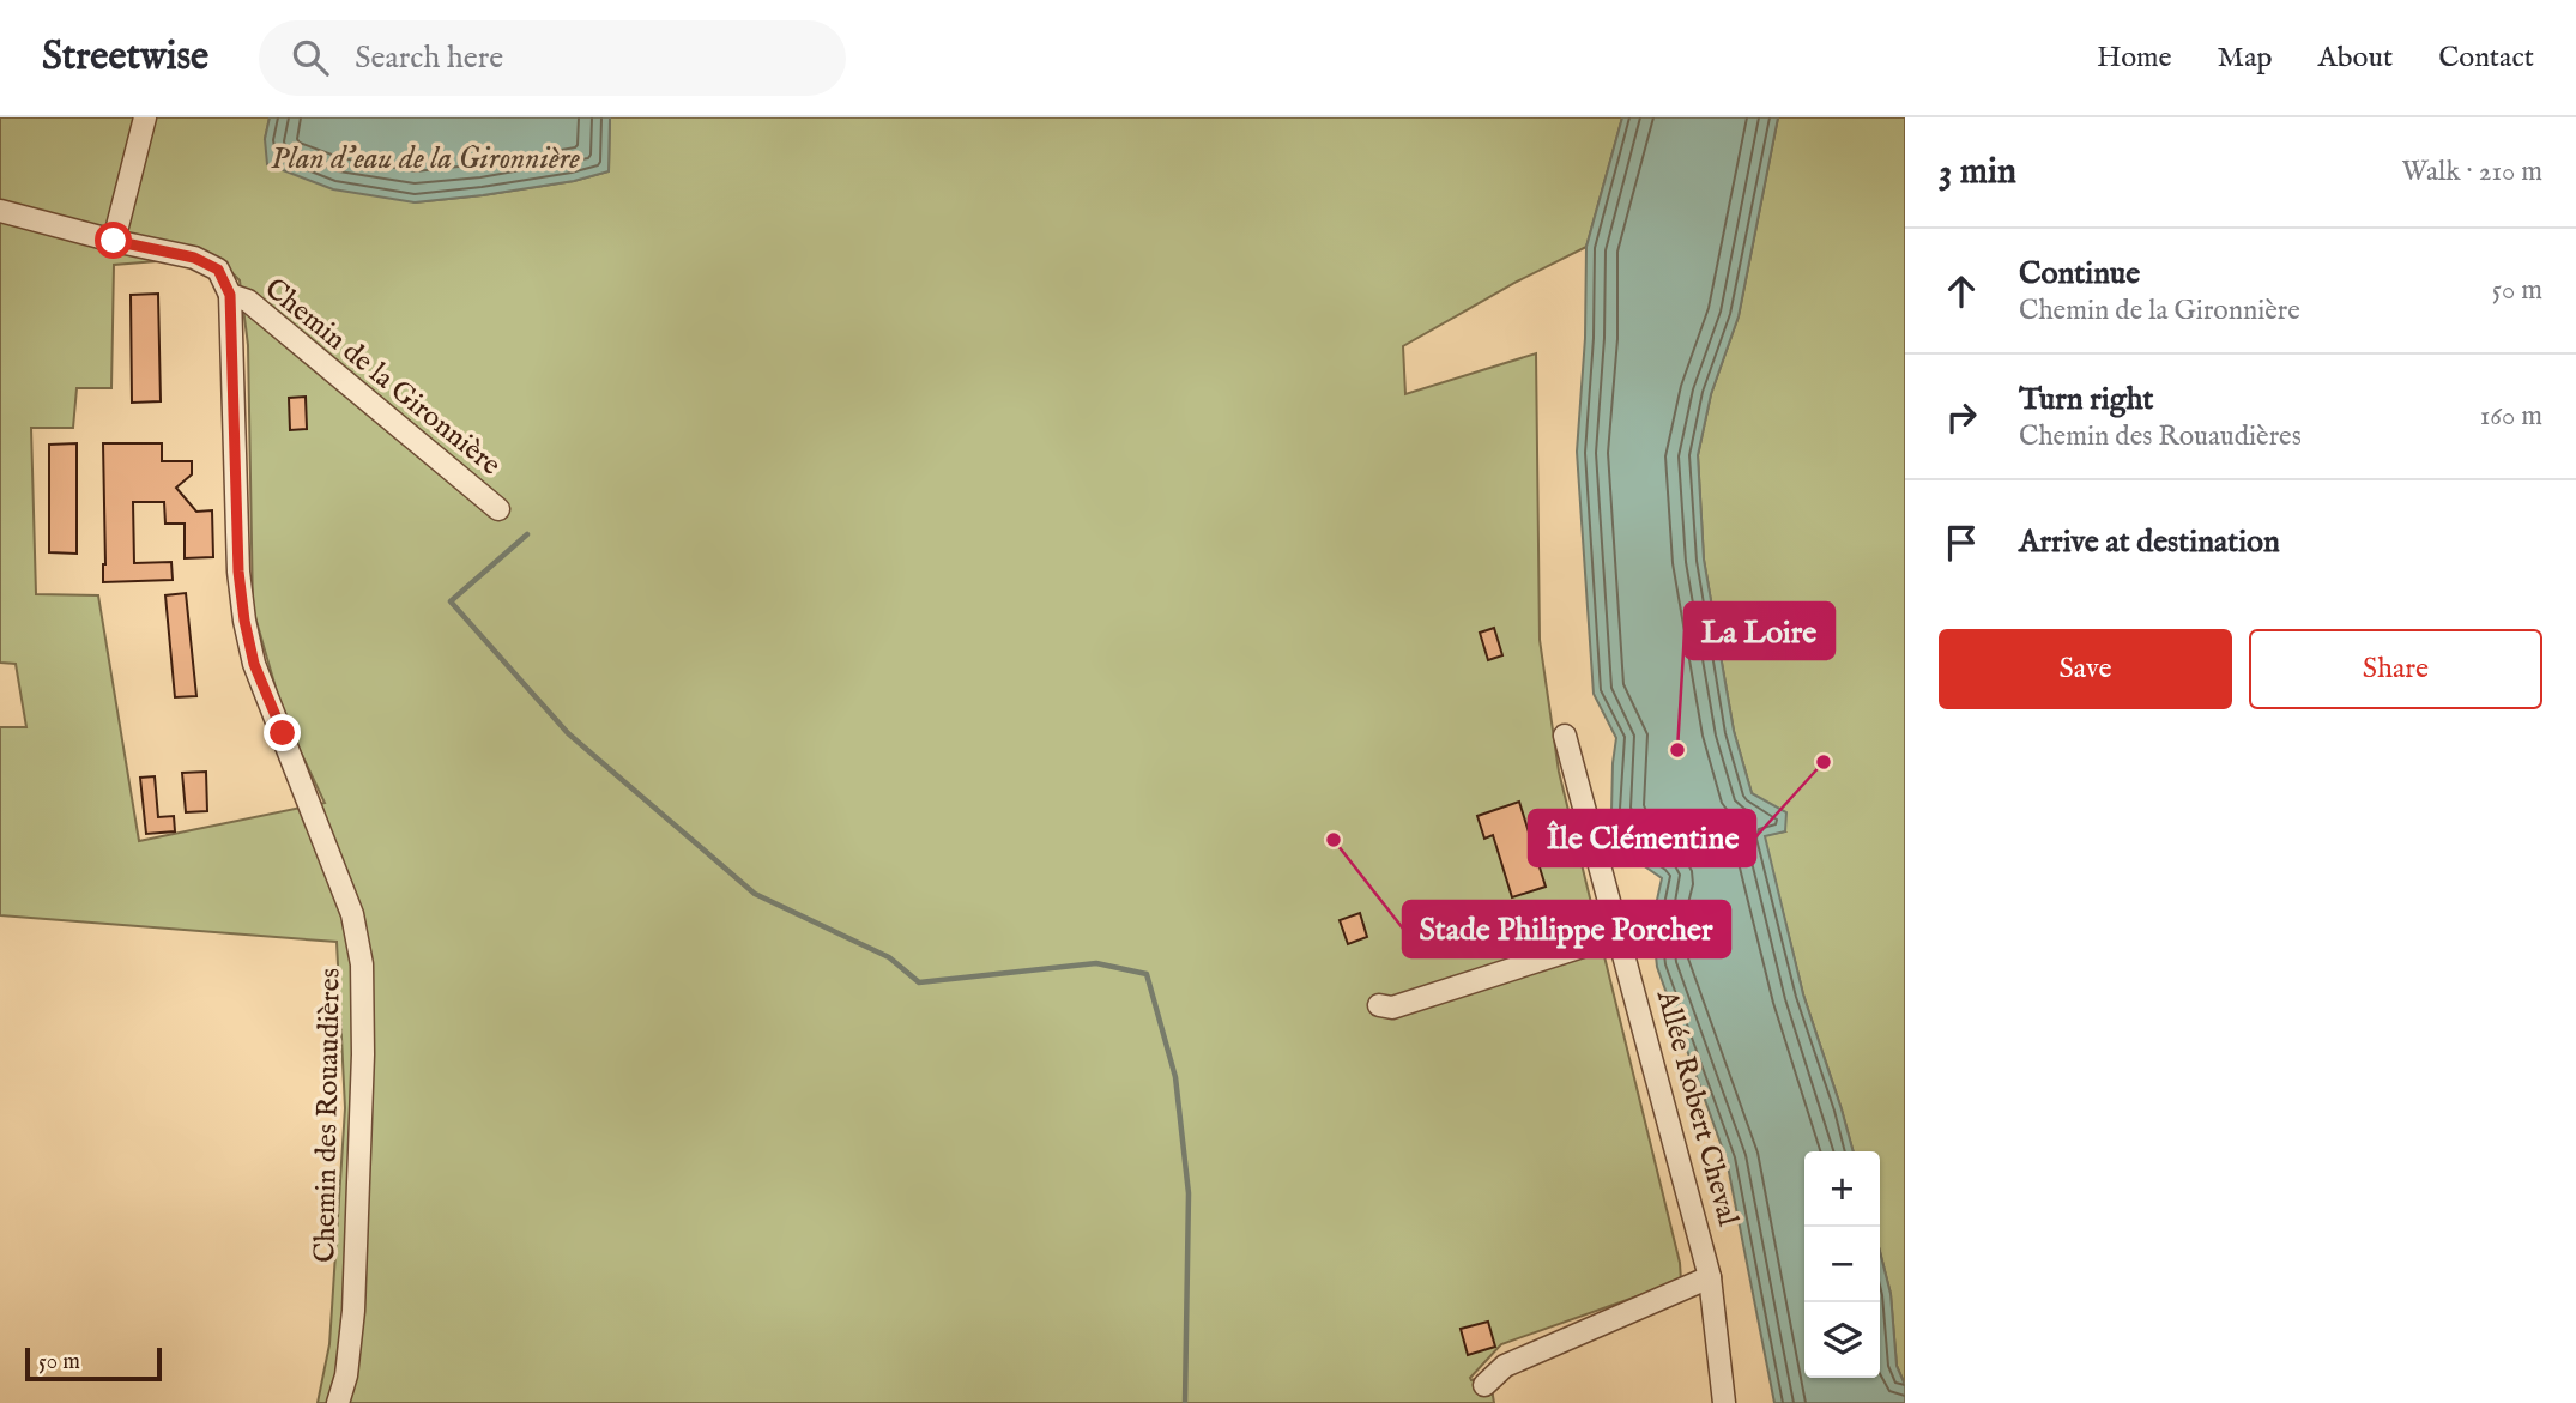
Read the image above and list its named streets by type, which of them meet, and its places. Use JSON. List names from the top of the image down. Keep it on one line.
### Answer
{"streets":{"street":["Chemin de la Gironnière","Allée Robert Cheval","Chemin des Rouaudières"]},"crossings":[["Chemin de la Gironnière","Chemin des Rouaudières"]],"water":["Plan d'eau de la Gironnière"],"places":["La Loire","Île Clémentine","Stade Philippe Porcher"],"scale_bar":"50 m","page":{"header":"Streetwise","search":"Search here","nav":["Home","Map","About","Contact"],"heading":["3 min","Walk · 210 m"],"list":[["Continue","Chemin de la Gironnière","50 m"],["Turn right","Chemin des Rouaudières","160 m"],"Arrive at destination"],"buttons":["Save","Share"],"map_buttons":["+","−"],"scale":"50 m"}}
